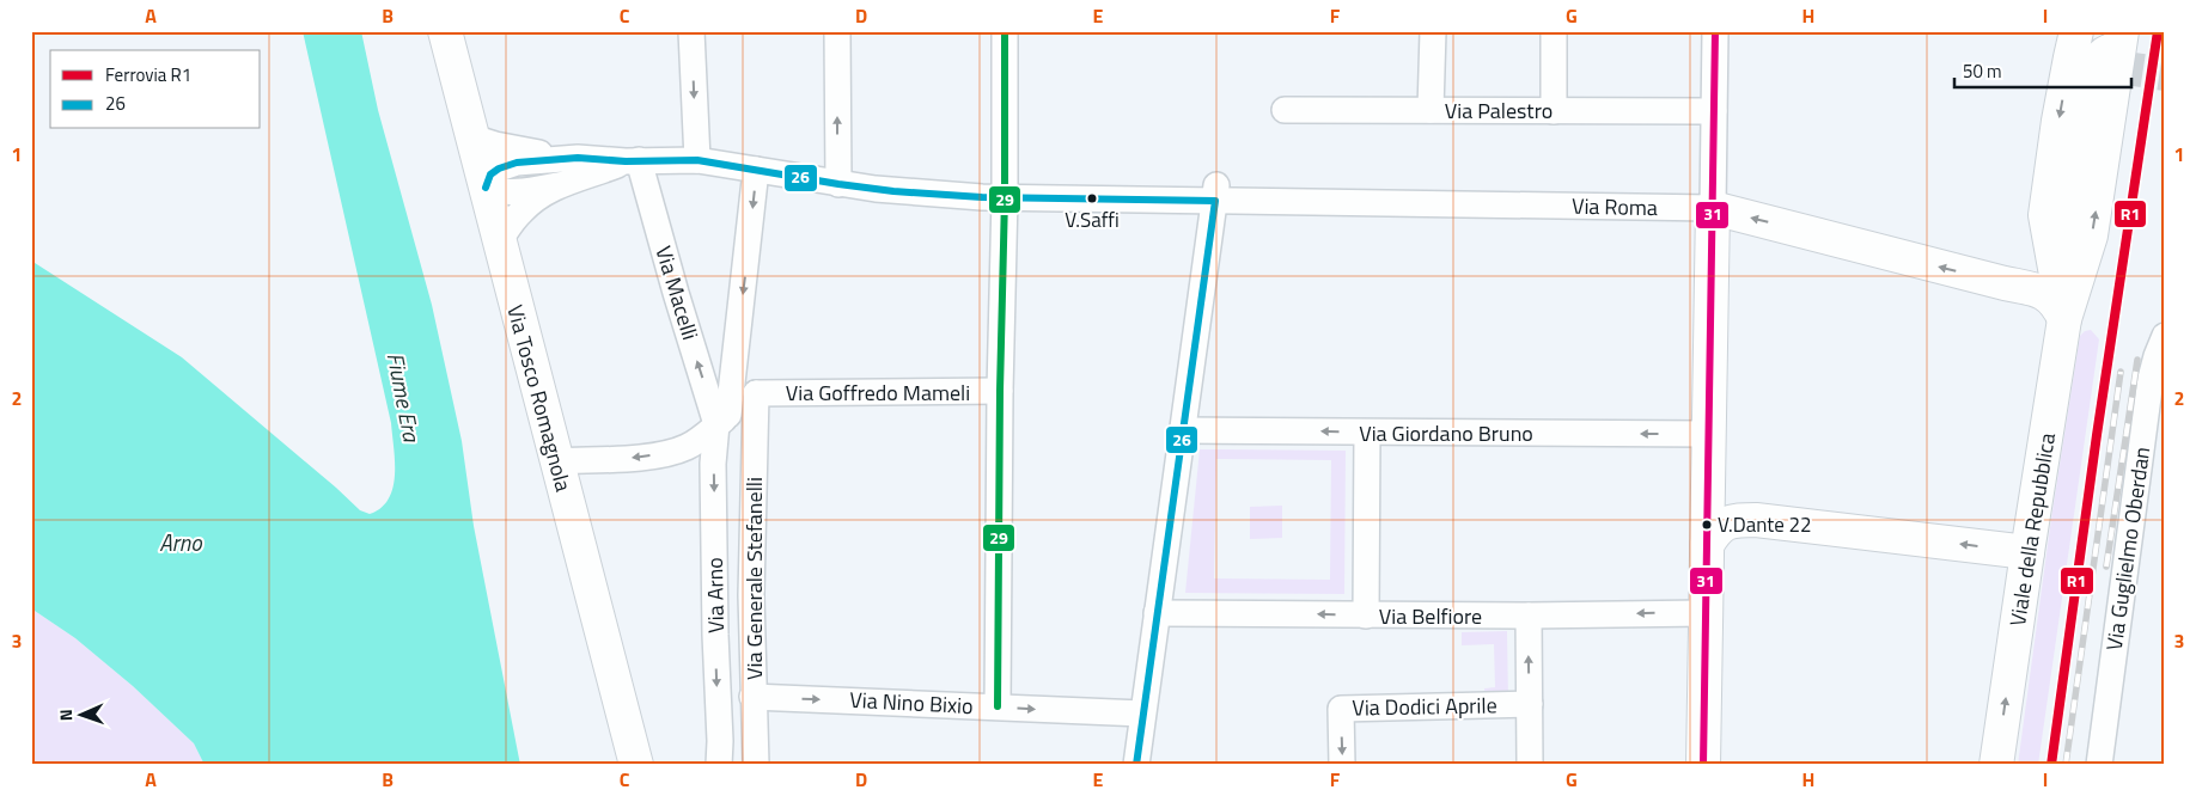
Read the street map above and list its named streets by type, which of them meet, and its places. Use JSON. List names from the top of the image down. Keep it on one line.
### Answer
{"streets":{"street":["Via Palestro","Via Roma","Via Macelli","Via Goffredo Mameli","Via Tosco Romagnola","Via Giordano Bruno","Viale della Repubblica","Via Guglielmo Oberdan","Via Generale Stefanelli","Via Arno","Via Belfiore","Via Nino Bixio","Via Dodici Aprile"]},"crossings":[["Via Roma","Via Macelli"],["Via Roma","Viale della Repubblica"],["Via Roma","Via Arno"],["Via Macelli","Via Arno"],["Via Goffredo Mameli","Via Generale Stefanelli"],["Via Generale Stefanelli","Via Nino Bixio"]],"one_way":["Via Giordano Bruno","Viale della Repubblica","Via Arno","Via Belfiore","Via Nino Bixio","Via Dodici Aprile"],"water":["Fiume Era","Arno"],"places":["V.Saffi","V.Dante 22"],"lines":["rail line R1","transit line 29","transit line 31","transit line 26"],"legend":["Ferrovia R1","26"],"scale_bar":"50 m","north":"left","grid":{"columns":["A","B","C","D","E","F","G","H","I"],"rows":["1","2","3"]}}
